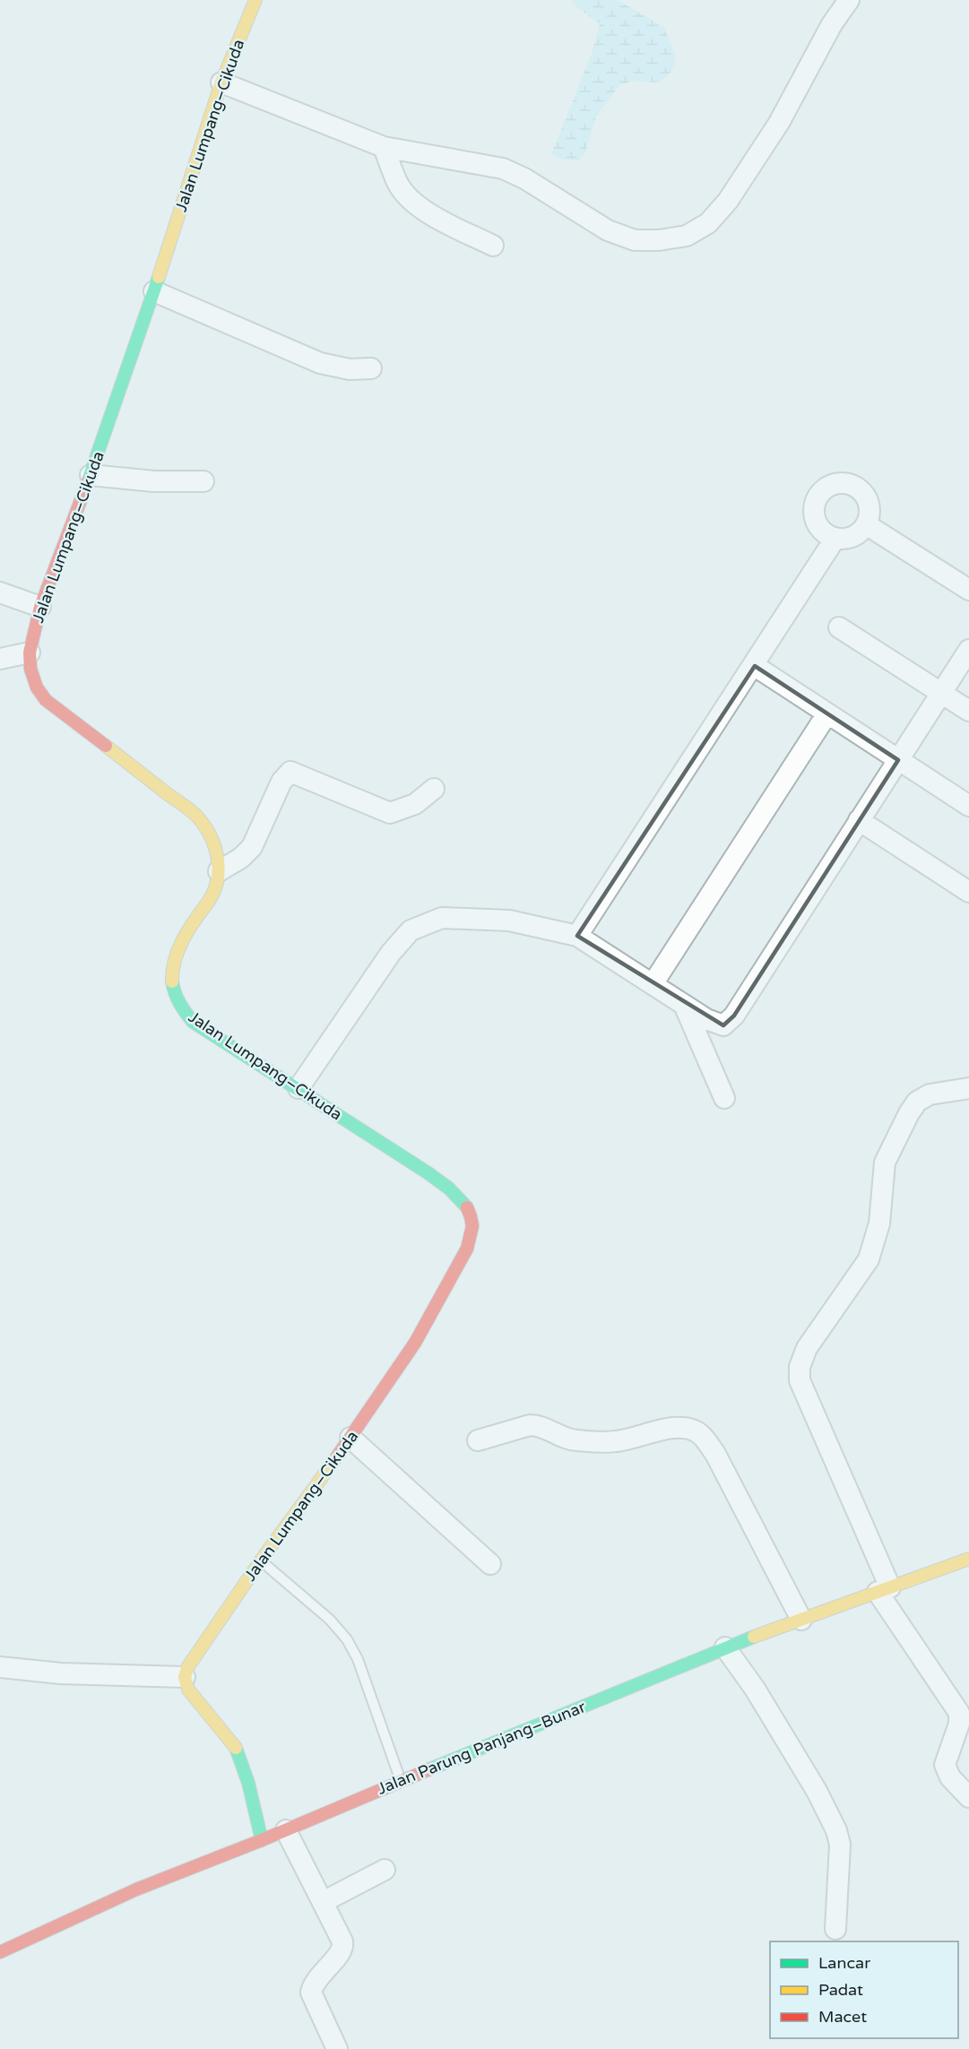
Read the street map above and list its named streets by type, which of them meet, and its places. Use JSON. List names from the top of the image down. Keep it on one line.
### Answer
{"streets":{"street":["Jalan Lumpang–Cikuda","Jalan Parung Panjang–Bunar"]},"legend":["Lancar","Padat","Macet"]}
